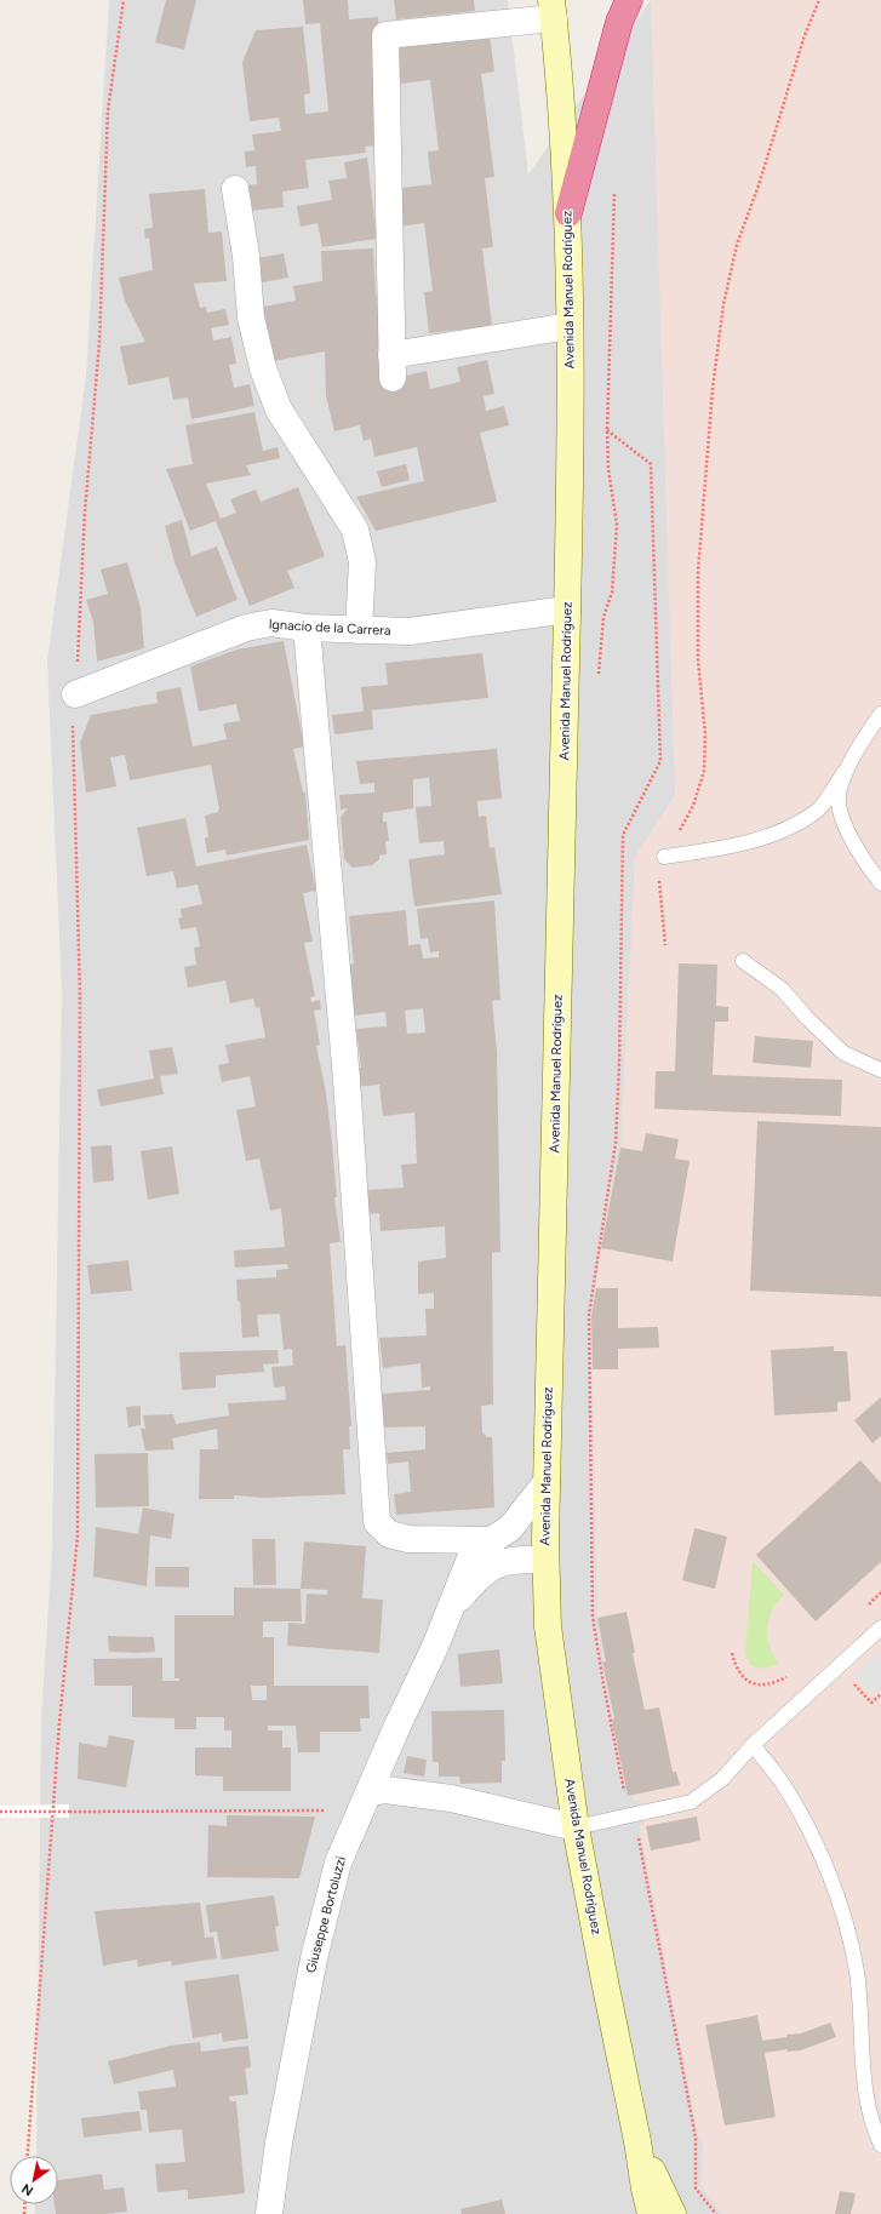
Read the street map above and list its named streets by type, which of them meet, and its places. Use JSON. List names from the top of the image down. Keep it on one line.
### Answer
{"streets":{"main road":["Avenida Manuel Rodríguez"],"street":["Ignacio de la Carrera","Giuseppe Bortoluzzi"]},"crossings":[["Avenida Manuel Rodríguez","Ignacio de la Carrera"]],"north":"bottom left"}
